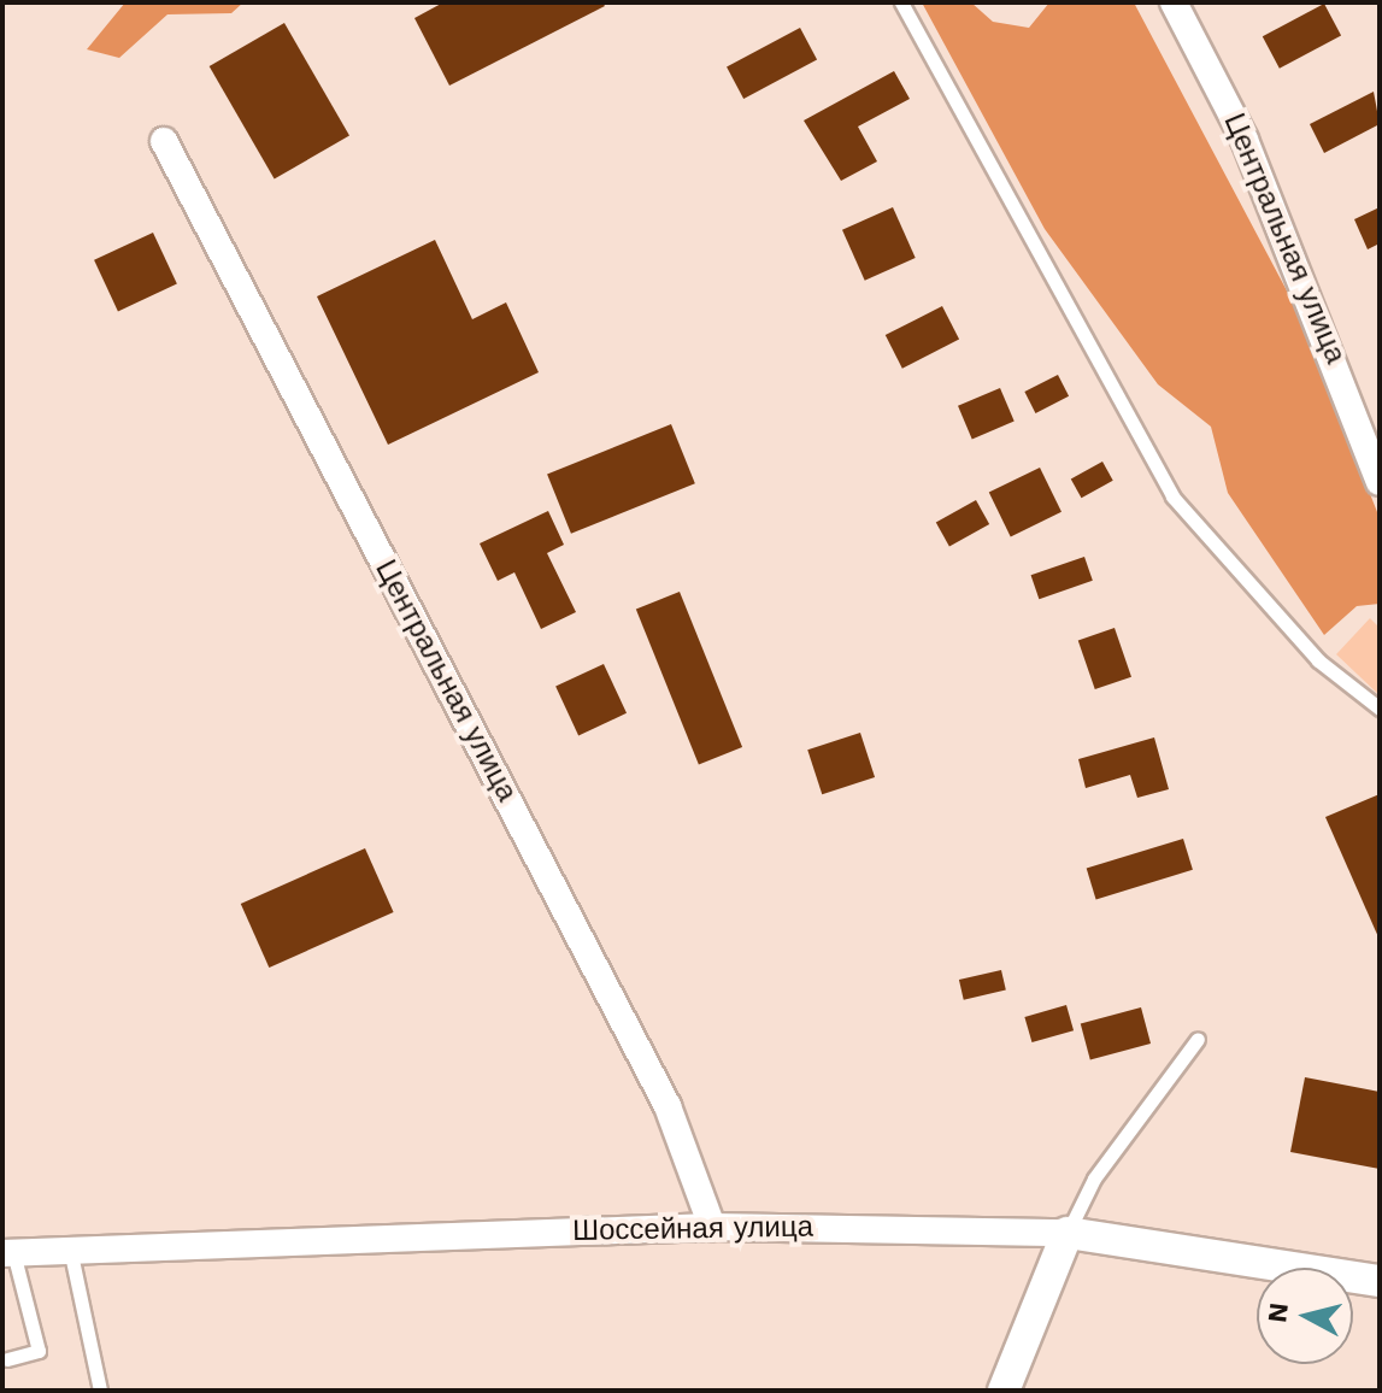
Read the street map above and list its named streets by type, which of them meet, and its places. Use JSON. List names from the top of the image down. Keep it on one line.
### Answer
{"streets":{"street":["Центральная улица","Шоссейная улица"]},"crossings":[["Центральная улица","Шоссейная улица"]],"north":"left"}
